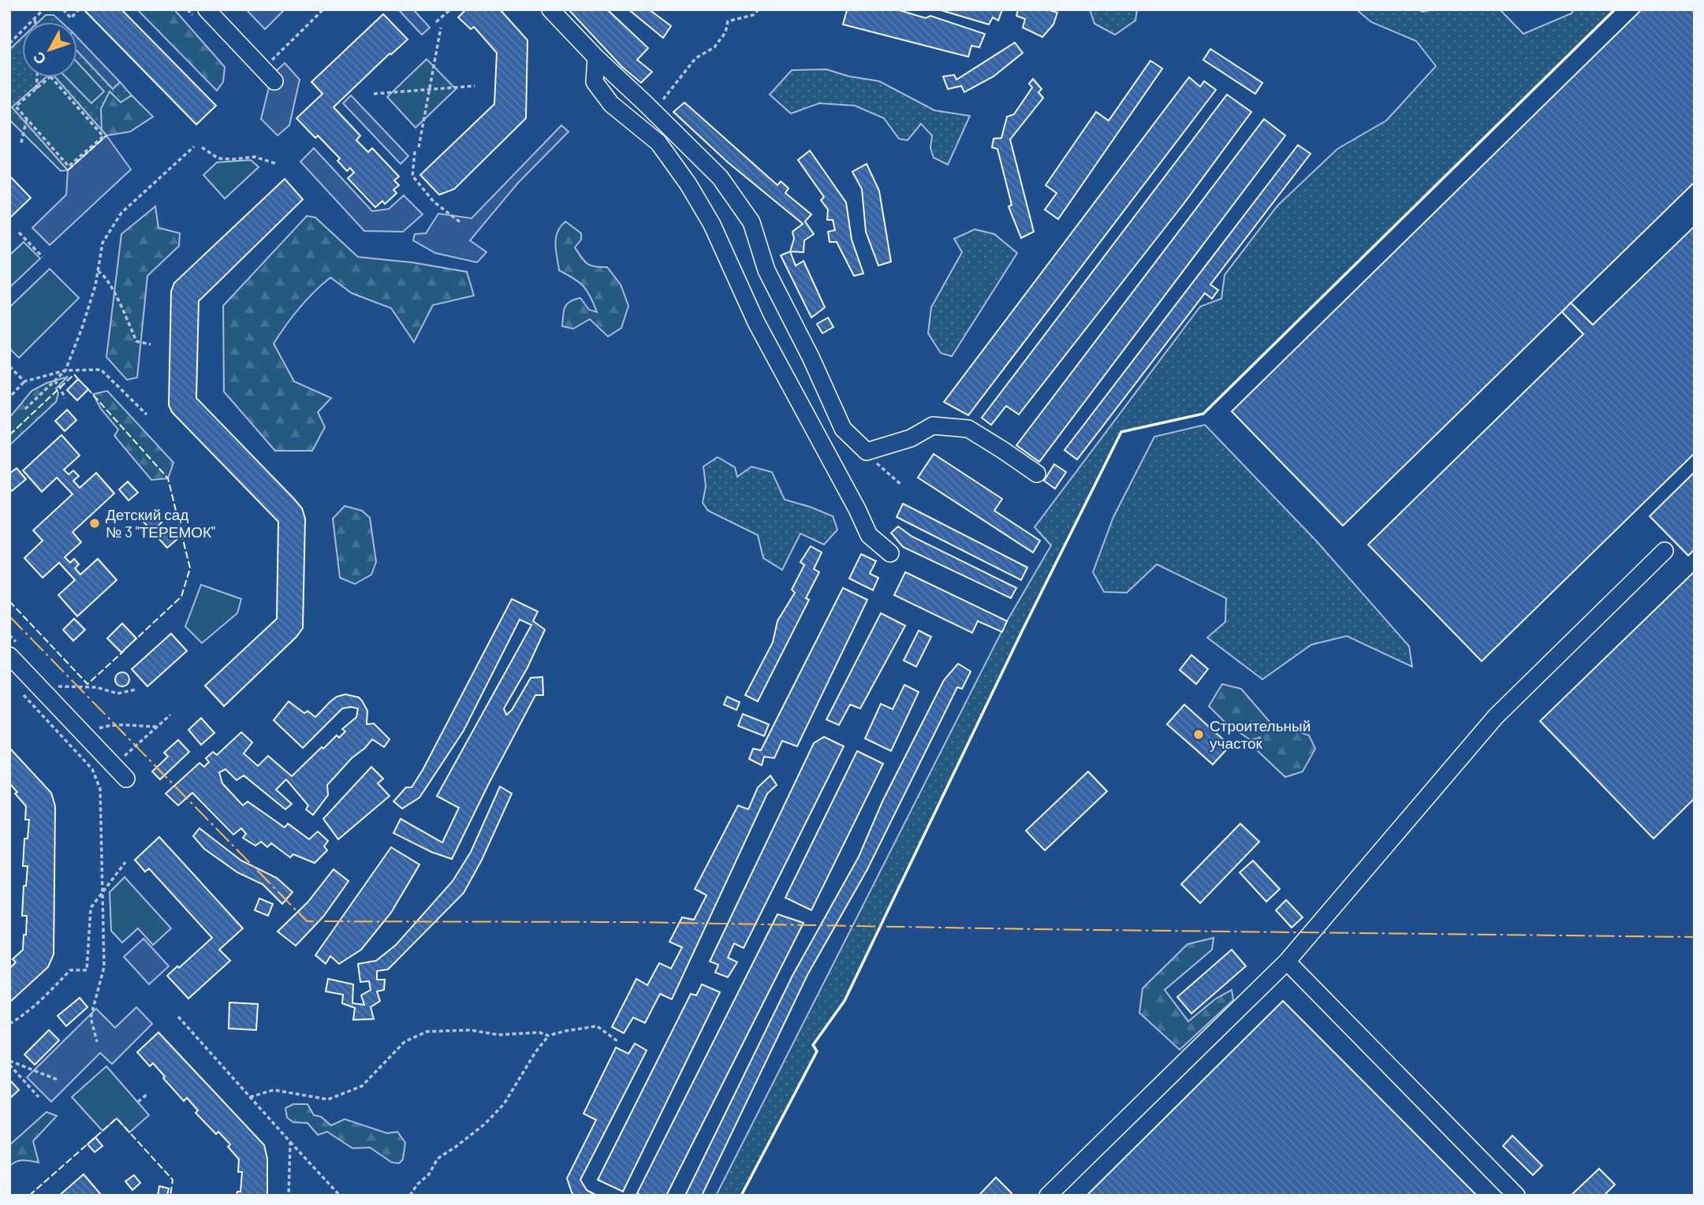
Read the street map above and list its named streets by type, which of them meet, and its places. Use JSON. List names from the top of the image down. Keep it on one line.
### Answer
{"places":["Детский сад № 3 \"ТЕРЕМОК\"","Строительный участок"],"north":"bottom left"}
